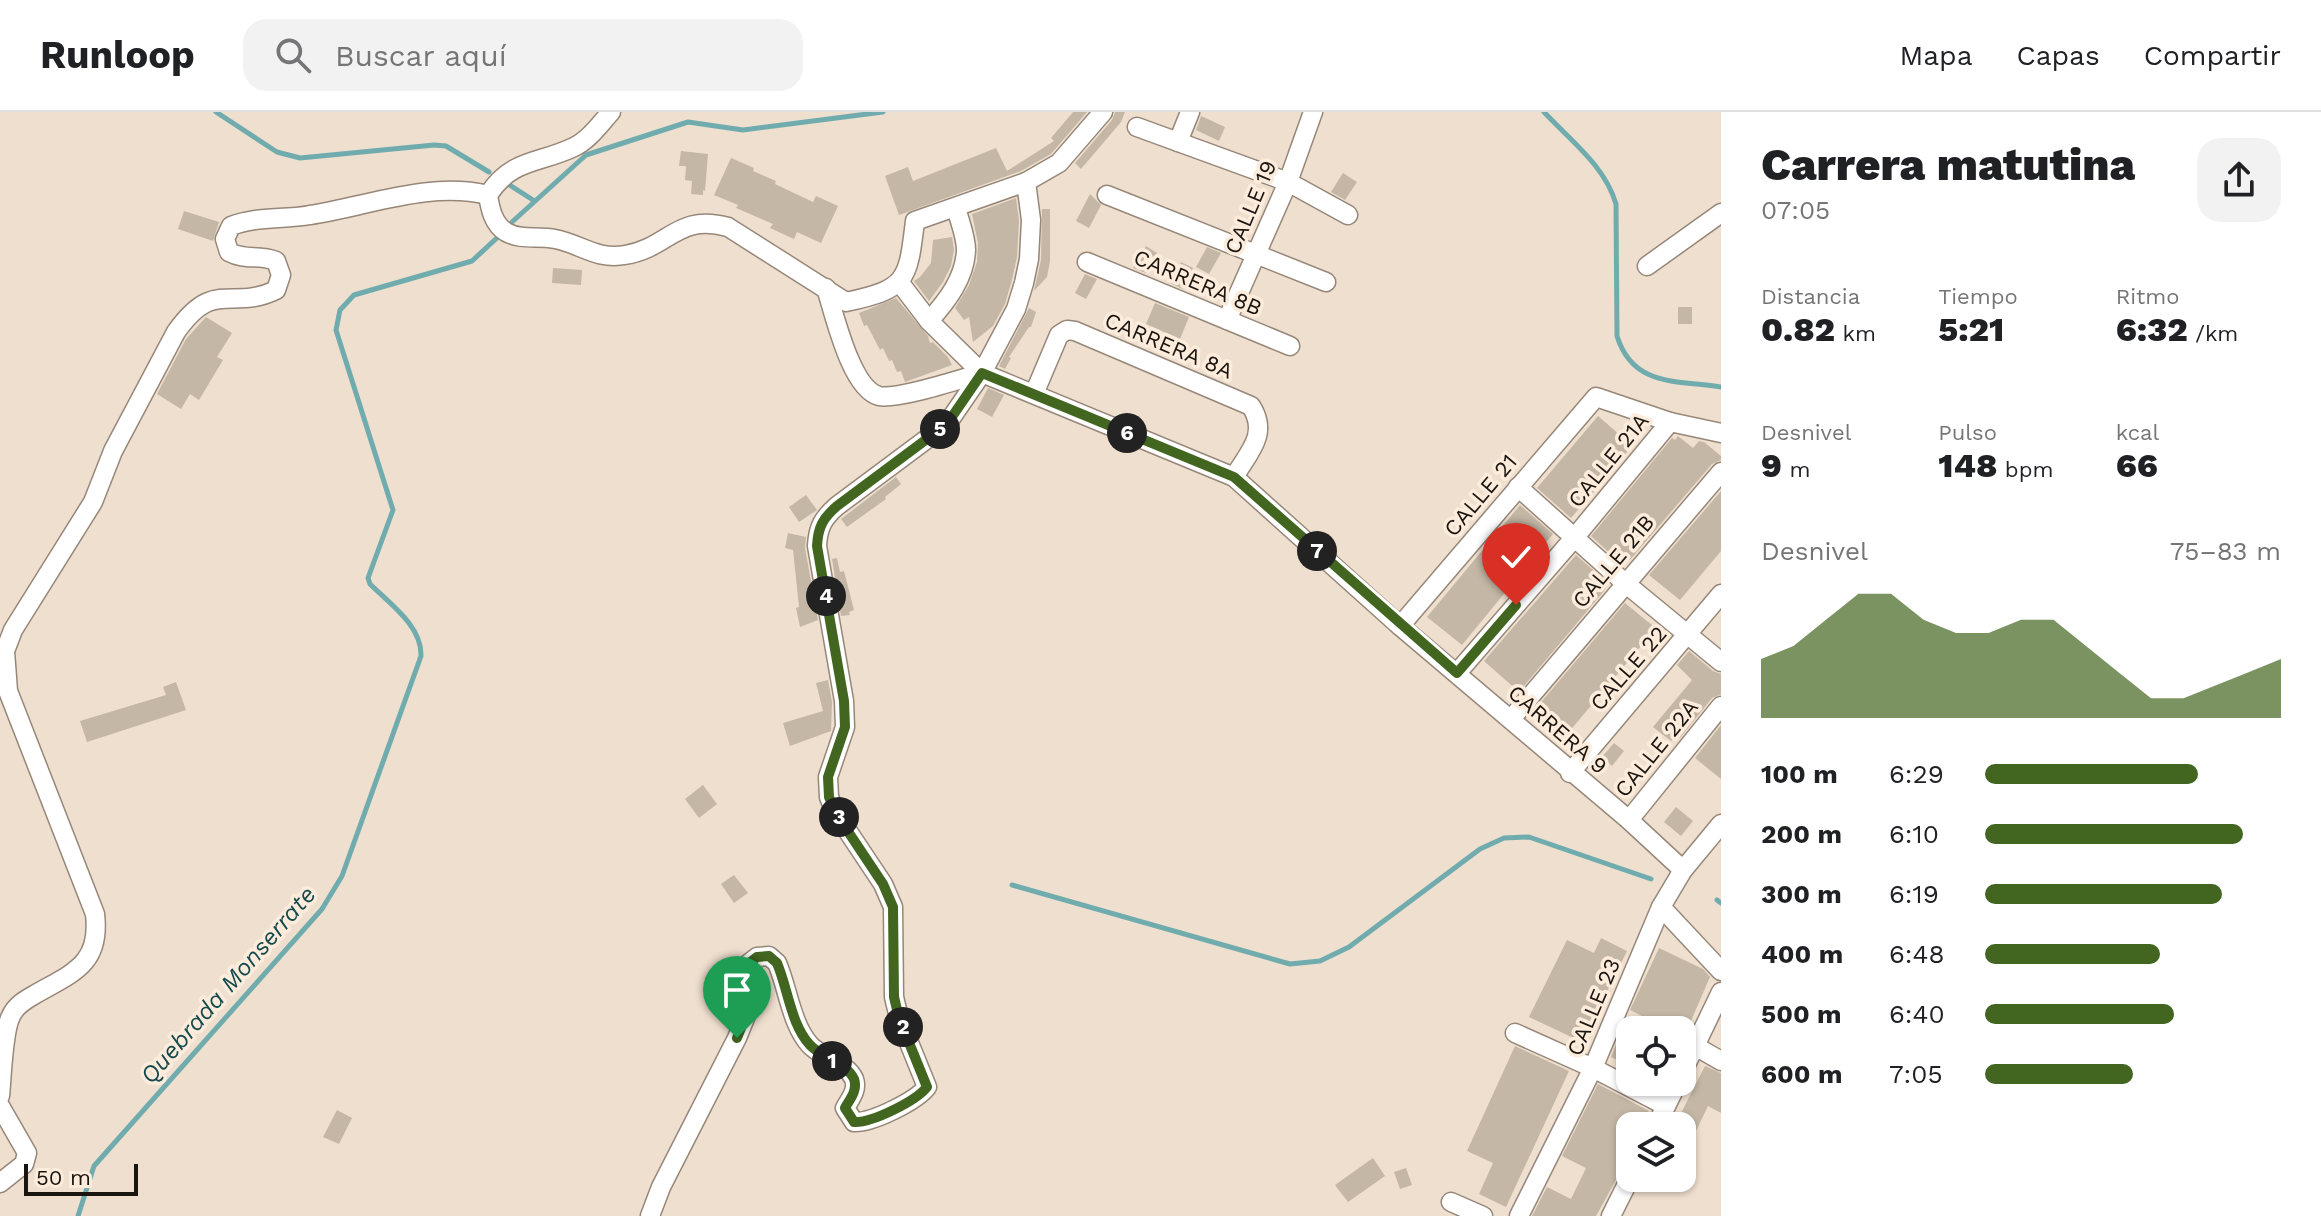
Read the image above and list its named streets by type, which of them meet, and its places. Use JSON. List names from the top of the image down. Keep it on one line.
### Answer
{"streets":{"street":["CALLE 19","CARRERA 8B","CARRERA 8A","CALLE 21A","CALLE 21","CALLE 21B","CALLE 22","CARRERA 9","CALLE 22A","CALLE 23"]},"crossings":[["CALLE 19","CARRERA 8B"],["CARRERA 8A","CARRERA 9"],["CALLE 21A","CALLE 21"],["CALLE 21A","CARRERA 9"],["CALLE 21","CARRERA 9"],["CALLE 21B","CARRERA 9"],["CALLE 22","CARRERA 9"],["CARRERA 9","CALLE 22A"],["CARRERA 9","CALLE 23"]],"water":["Quebrada Monserrate"],"scale_bar":"50 m","page":{"header":"Runloop","search":"Buscar aquí","nav":["Mapa","Capas","Compartir"],"heading":["Carrera matutina","07:05"],"stats":[["Distancia","0.82 km"],["Tiempo","5:21"],["Ritmo","6:32 /km"],["Desnivel","9 m"],["Pulso","148 bpm"],["kcal","66"]],"pins":["5","6","7","4","3","2","1"],"chart":["Desnivel","75–83 m"],"list":[{"name":"100 m","note":"6:29"},{"name":"200 m","note":"6:10"},{"name":"300 m","note":"6:19"},{"name":"400 m","note":"6:48"},{"name":"500 m","note":"6:40"},{"name":"600 m","note":"7:05"}],"scale":"50 m"}}
